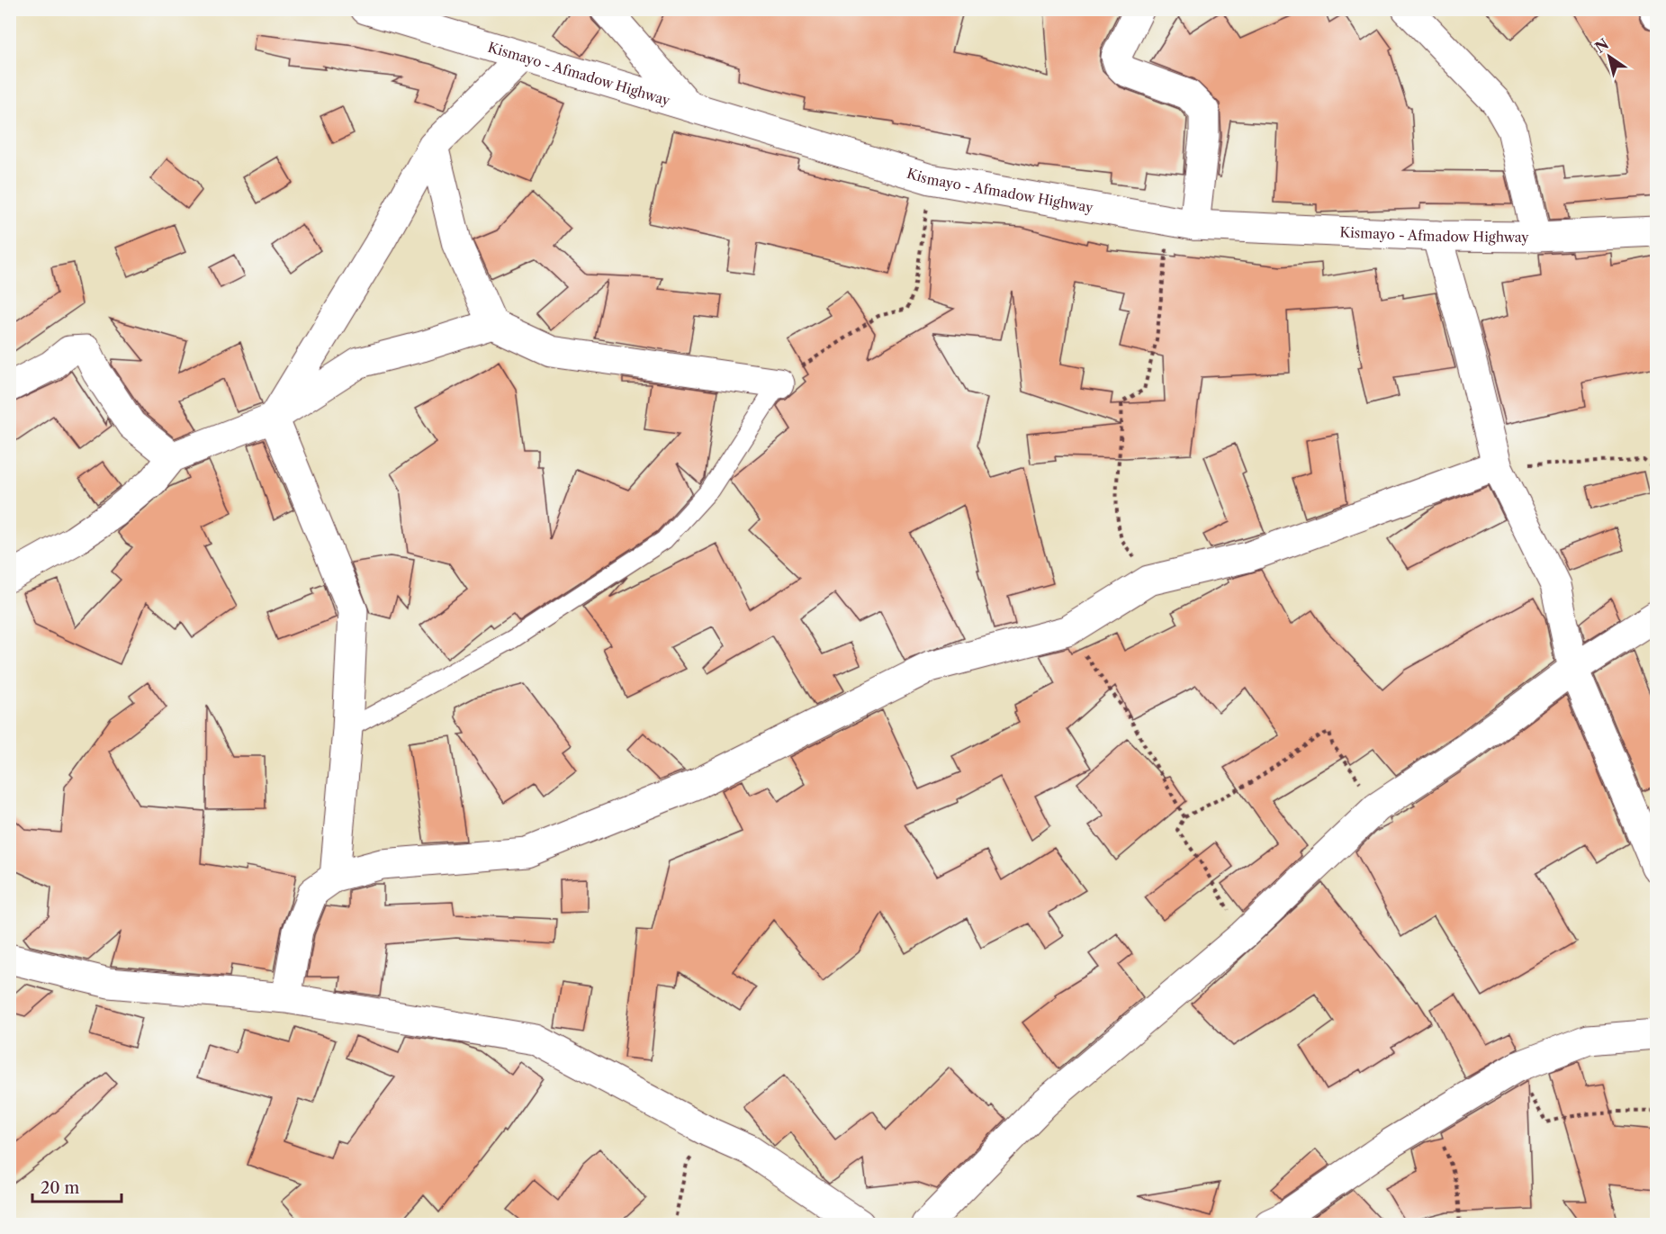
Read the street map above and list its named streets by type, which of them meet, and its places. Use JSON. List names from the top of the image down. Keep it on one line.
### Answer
{"streets":{"street":["Kismayo - Afmadow Highway"]},"scale_bar":"20 m","north":"top left"}
